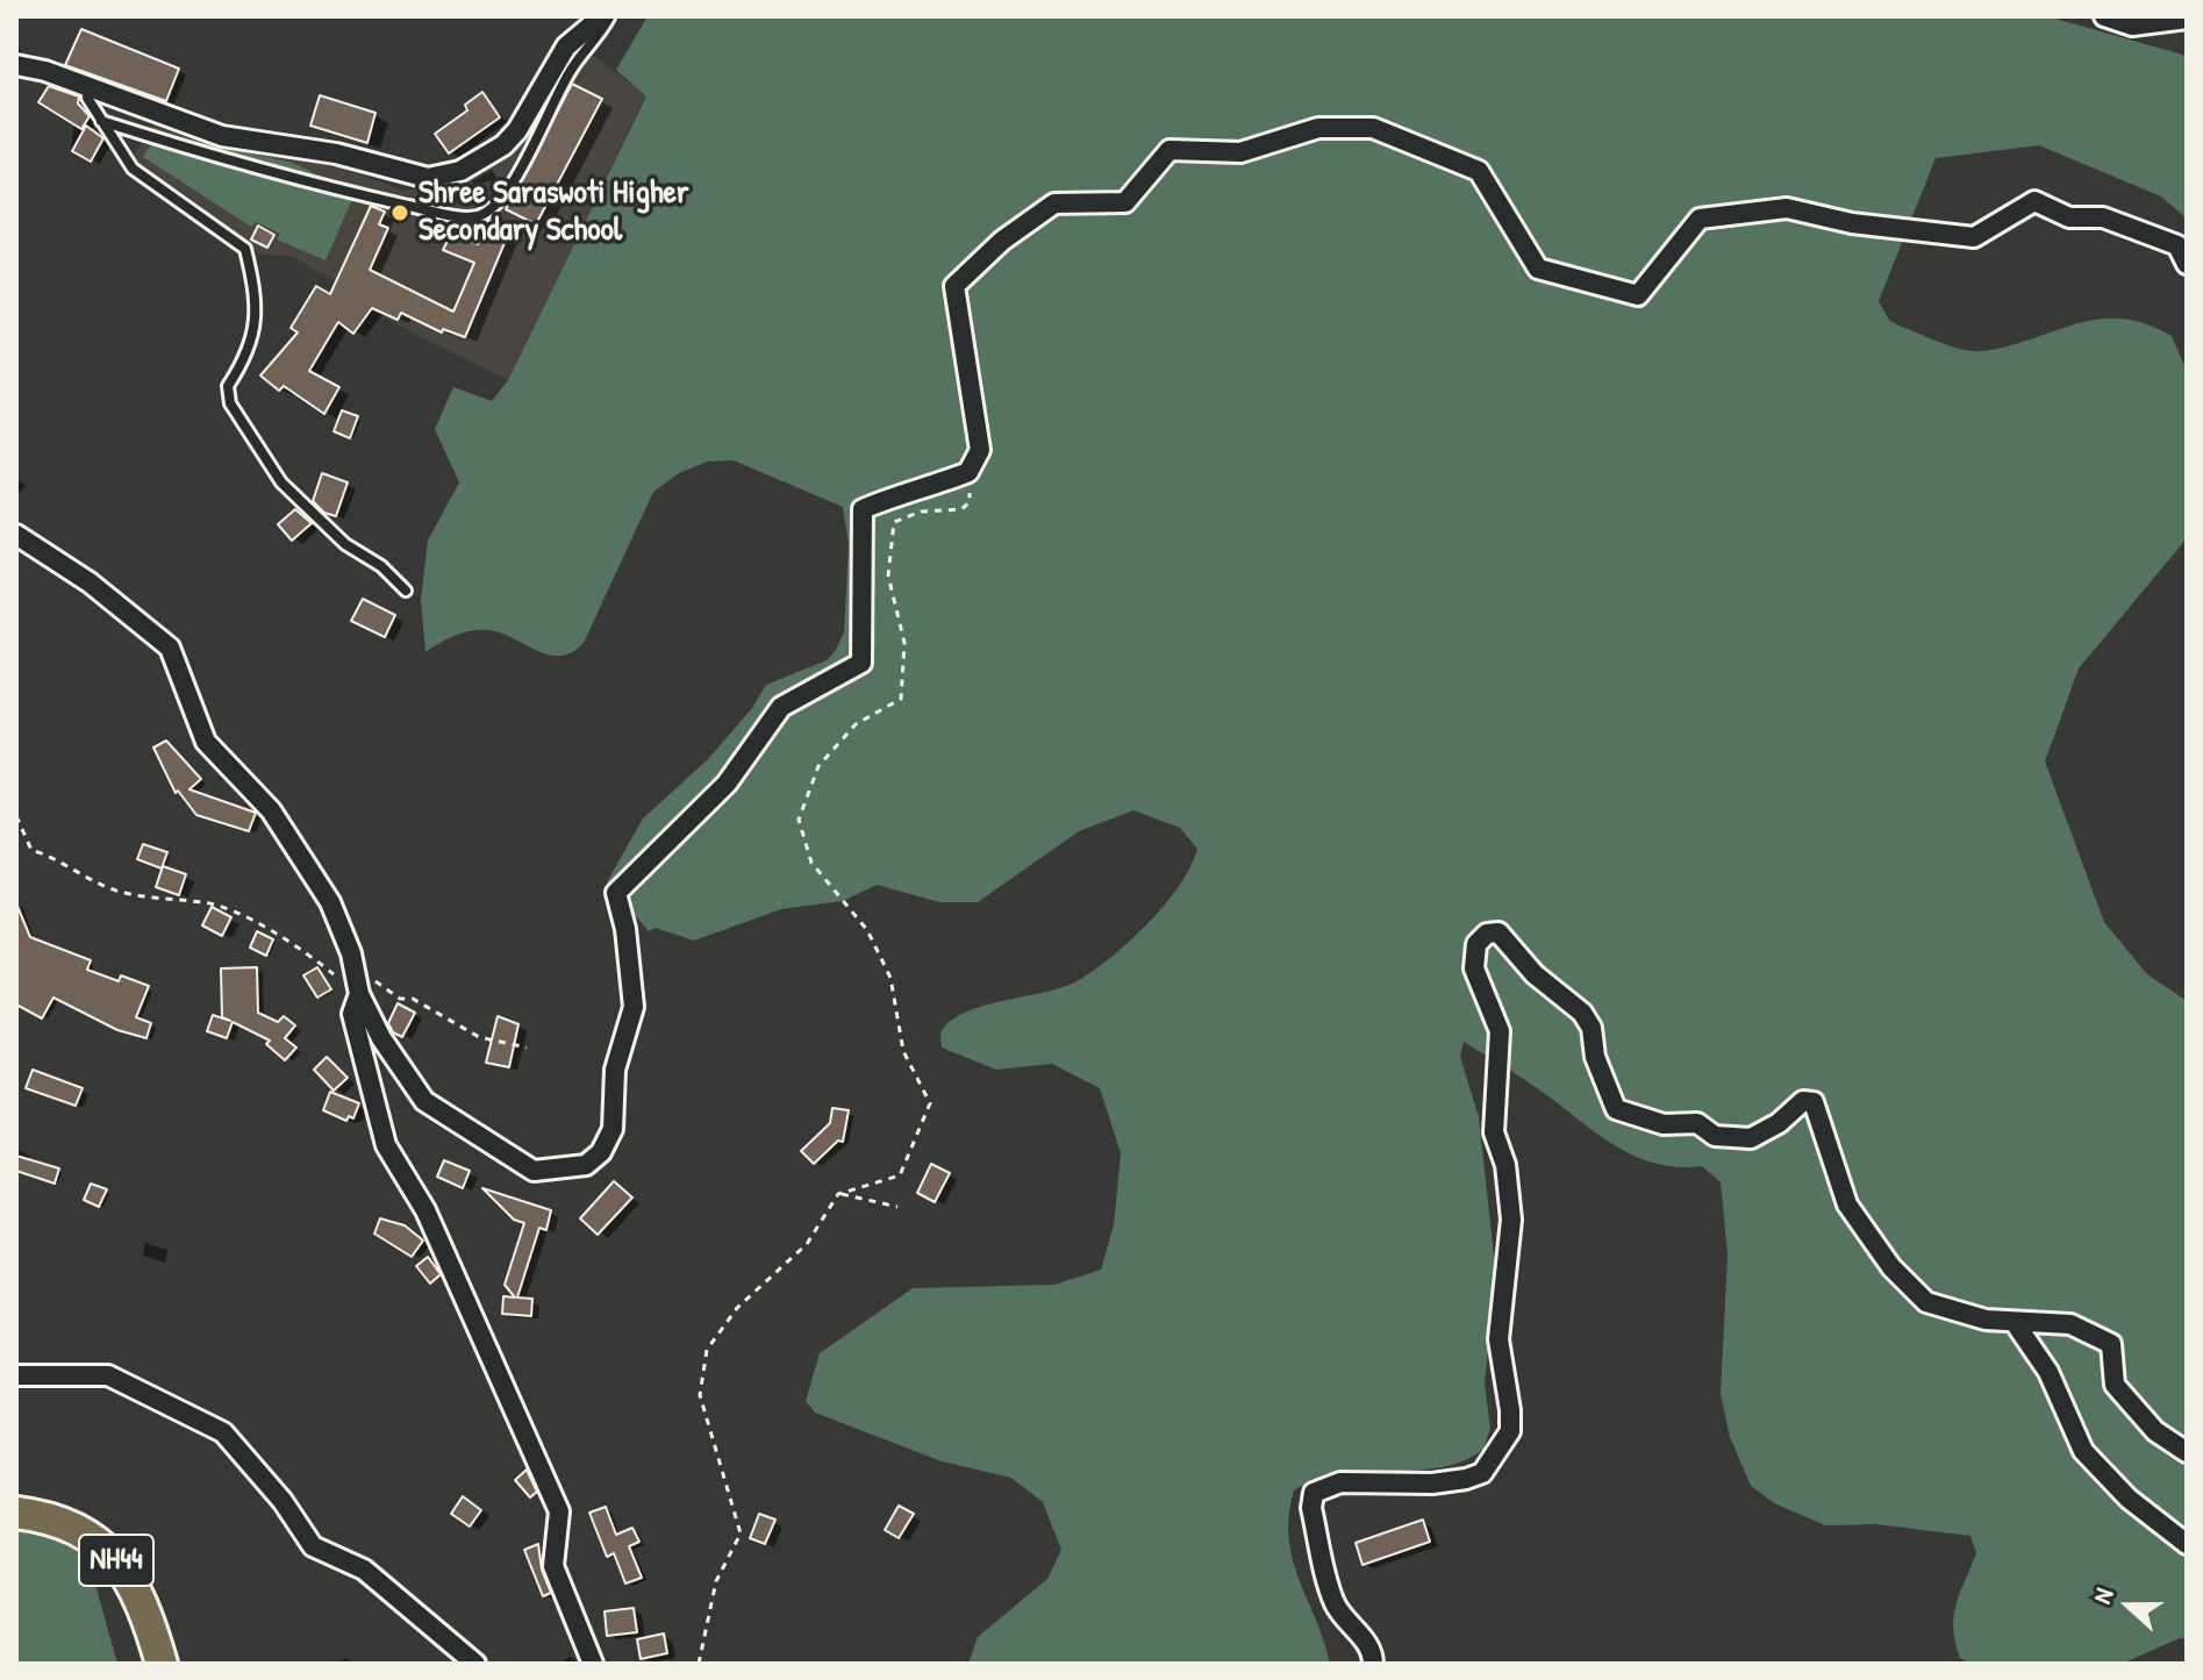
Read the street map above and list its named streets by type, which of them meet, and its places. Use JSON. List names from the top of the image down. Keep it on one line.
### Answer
{"streets":{"main road":["NH44"]},"places":["Shree Saraswoti Higher Secondary School"],"north":"left"}
